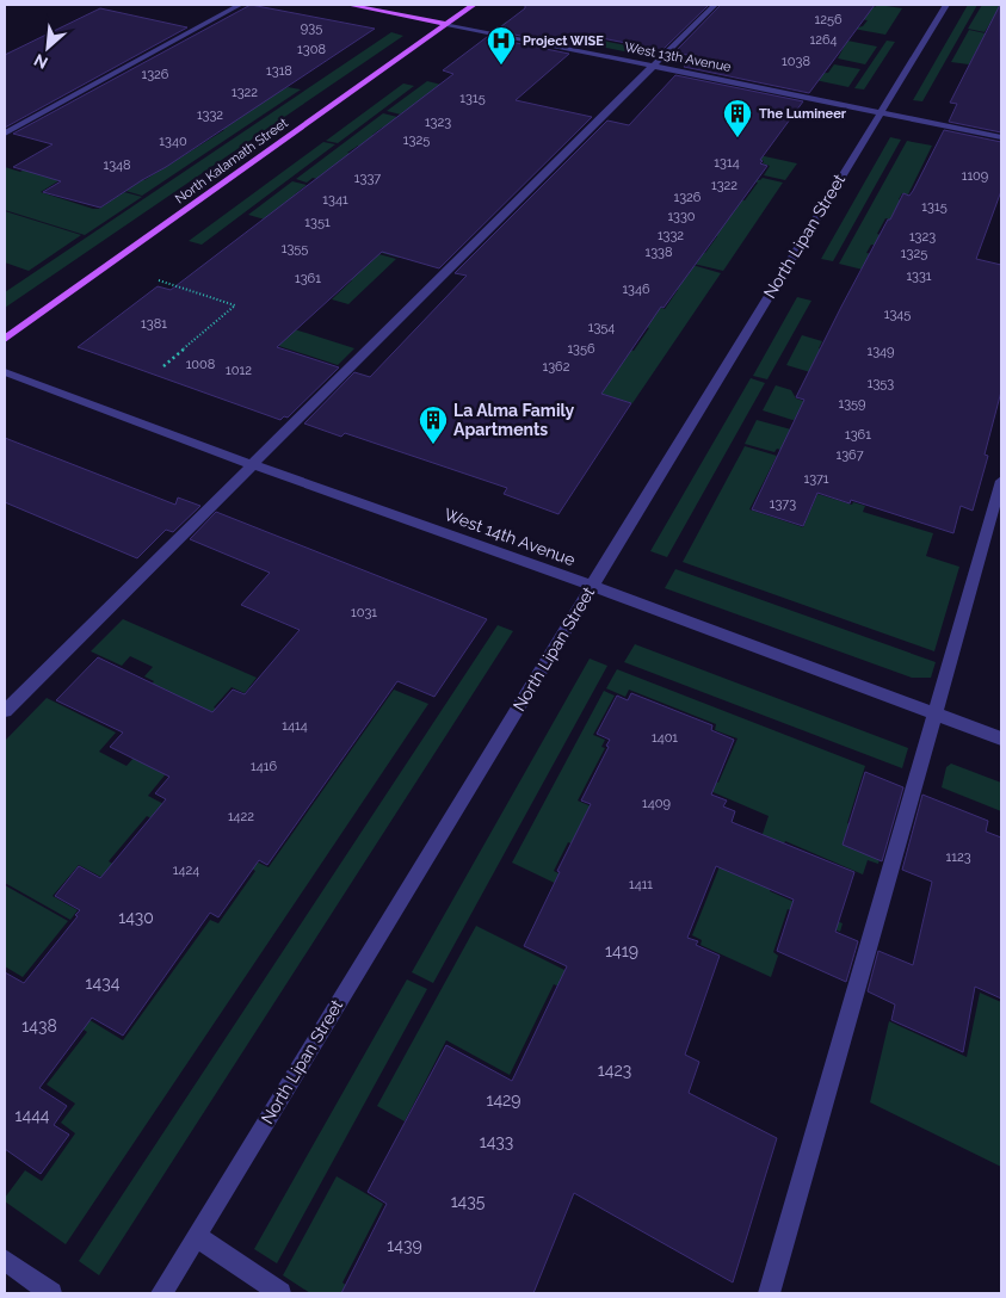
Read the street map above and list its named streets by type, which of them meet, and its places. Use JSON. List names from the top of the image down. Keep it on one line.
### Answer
{"streets":{"main road":["West 13th Avenue","North Kalamath Street"],"street":["North Lipan Street","West 14th Avenue"]},"crossings":[["West 13th Avenue","North Kalamath Street"],["West 13th Avenue","North Lipan Street"],["North Lipan Street","West 14th Avenue"]],"places":{"hospital":["Project WISE"],"building":["The Lumineer","La Alma Family Apartments"]},"house_numbers":["1256","935","1264","1308","1038","1318","1326","1322","1315","1332","1323","1325","1340","1314","1348","1109","1337","1322","1326","1341","1315","1330","1351","1332","1323","1355","1338","1325","1331","1361","1346","1345","1381","1354","1356","1349","1008","1362","1012","1353","1359","1361","1367","1371","1373","1031","1414","1401","1416","1409","1422","1123","1424","1411","1430","1419","1434","1438","1423","1429","1444","1433","1435","1439"],"north":"bottom left"}
